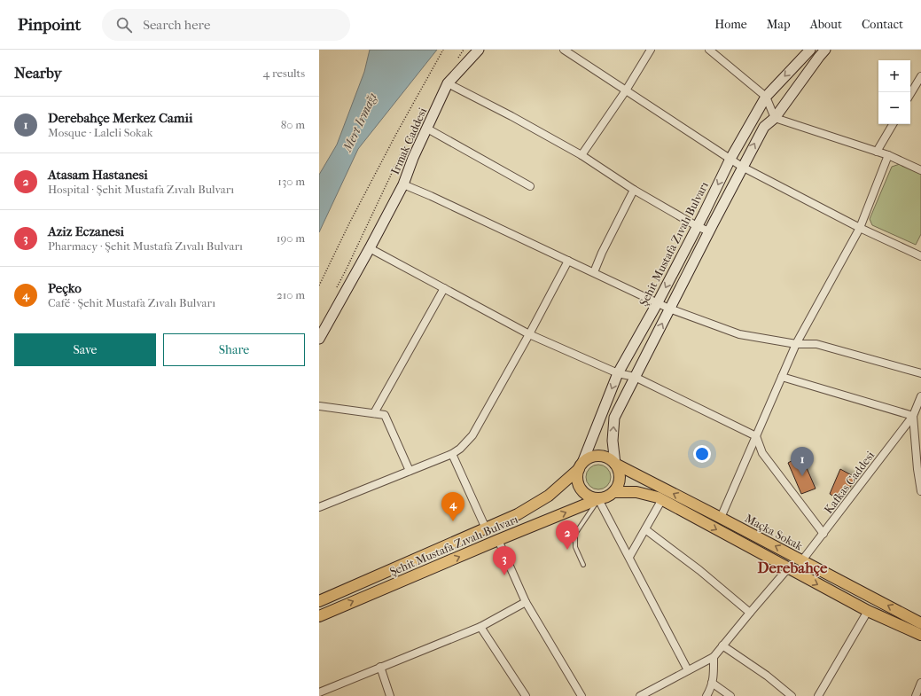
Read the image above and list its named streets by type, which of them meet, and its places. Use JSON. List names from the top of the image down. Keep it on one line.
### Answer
{"streets":{"main road":["Irmak Caddesi","Şehit Mustafa Zıvalı Bulvarı","Maçka Sokak"],"street":["Kafkas Caddesi"]},"crossings":[["Şehit Mustafa Zıvalı Bulvarı","Maçka Sokak"],["Kafkas Caddesi","Maçka Sokak"]],"districts":["Derebahçe"],"water":["Mert Irmağı"],"page":{"header":"Pinpoint","search":"Search here","nav":["Home","Map","About","Contact"],"heading":["Nearby","4 results"],"map_buttons":["+","−"],"list":[{"mark":"1","name":"Derebahçe Merkez Camii","note":"Mosque · Laleli Sokak","value":"80 m"},{"mark":"2","name":"Atasam Hastanesi","note":"Hospital · Şehit Mustafa Zıvalı Bulvarı","value":"130 m"},{"mark":"3","name":"Aziz Eczanesi","note":"Pharmacy · Şehit Mustafa Zıvalı Bulvarı","value":"190 m"},{"mark":"4","name":"Peçko","note":"Café · Şehit Mustafa Zıvalı Bulvarı","value":"210 m"}],"buttons":["Save","Share"],"pins":["1","4","2","3"]}}
